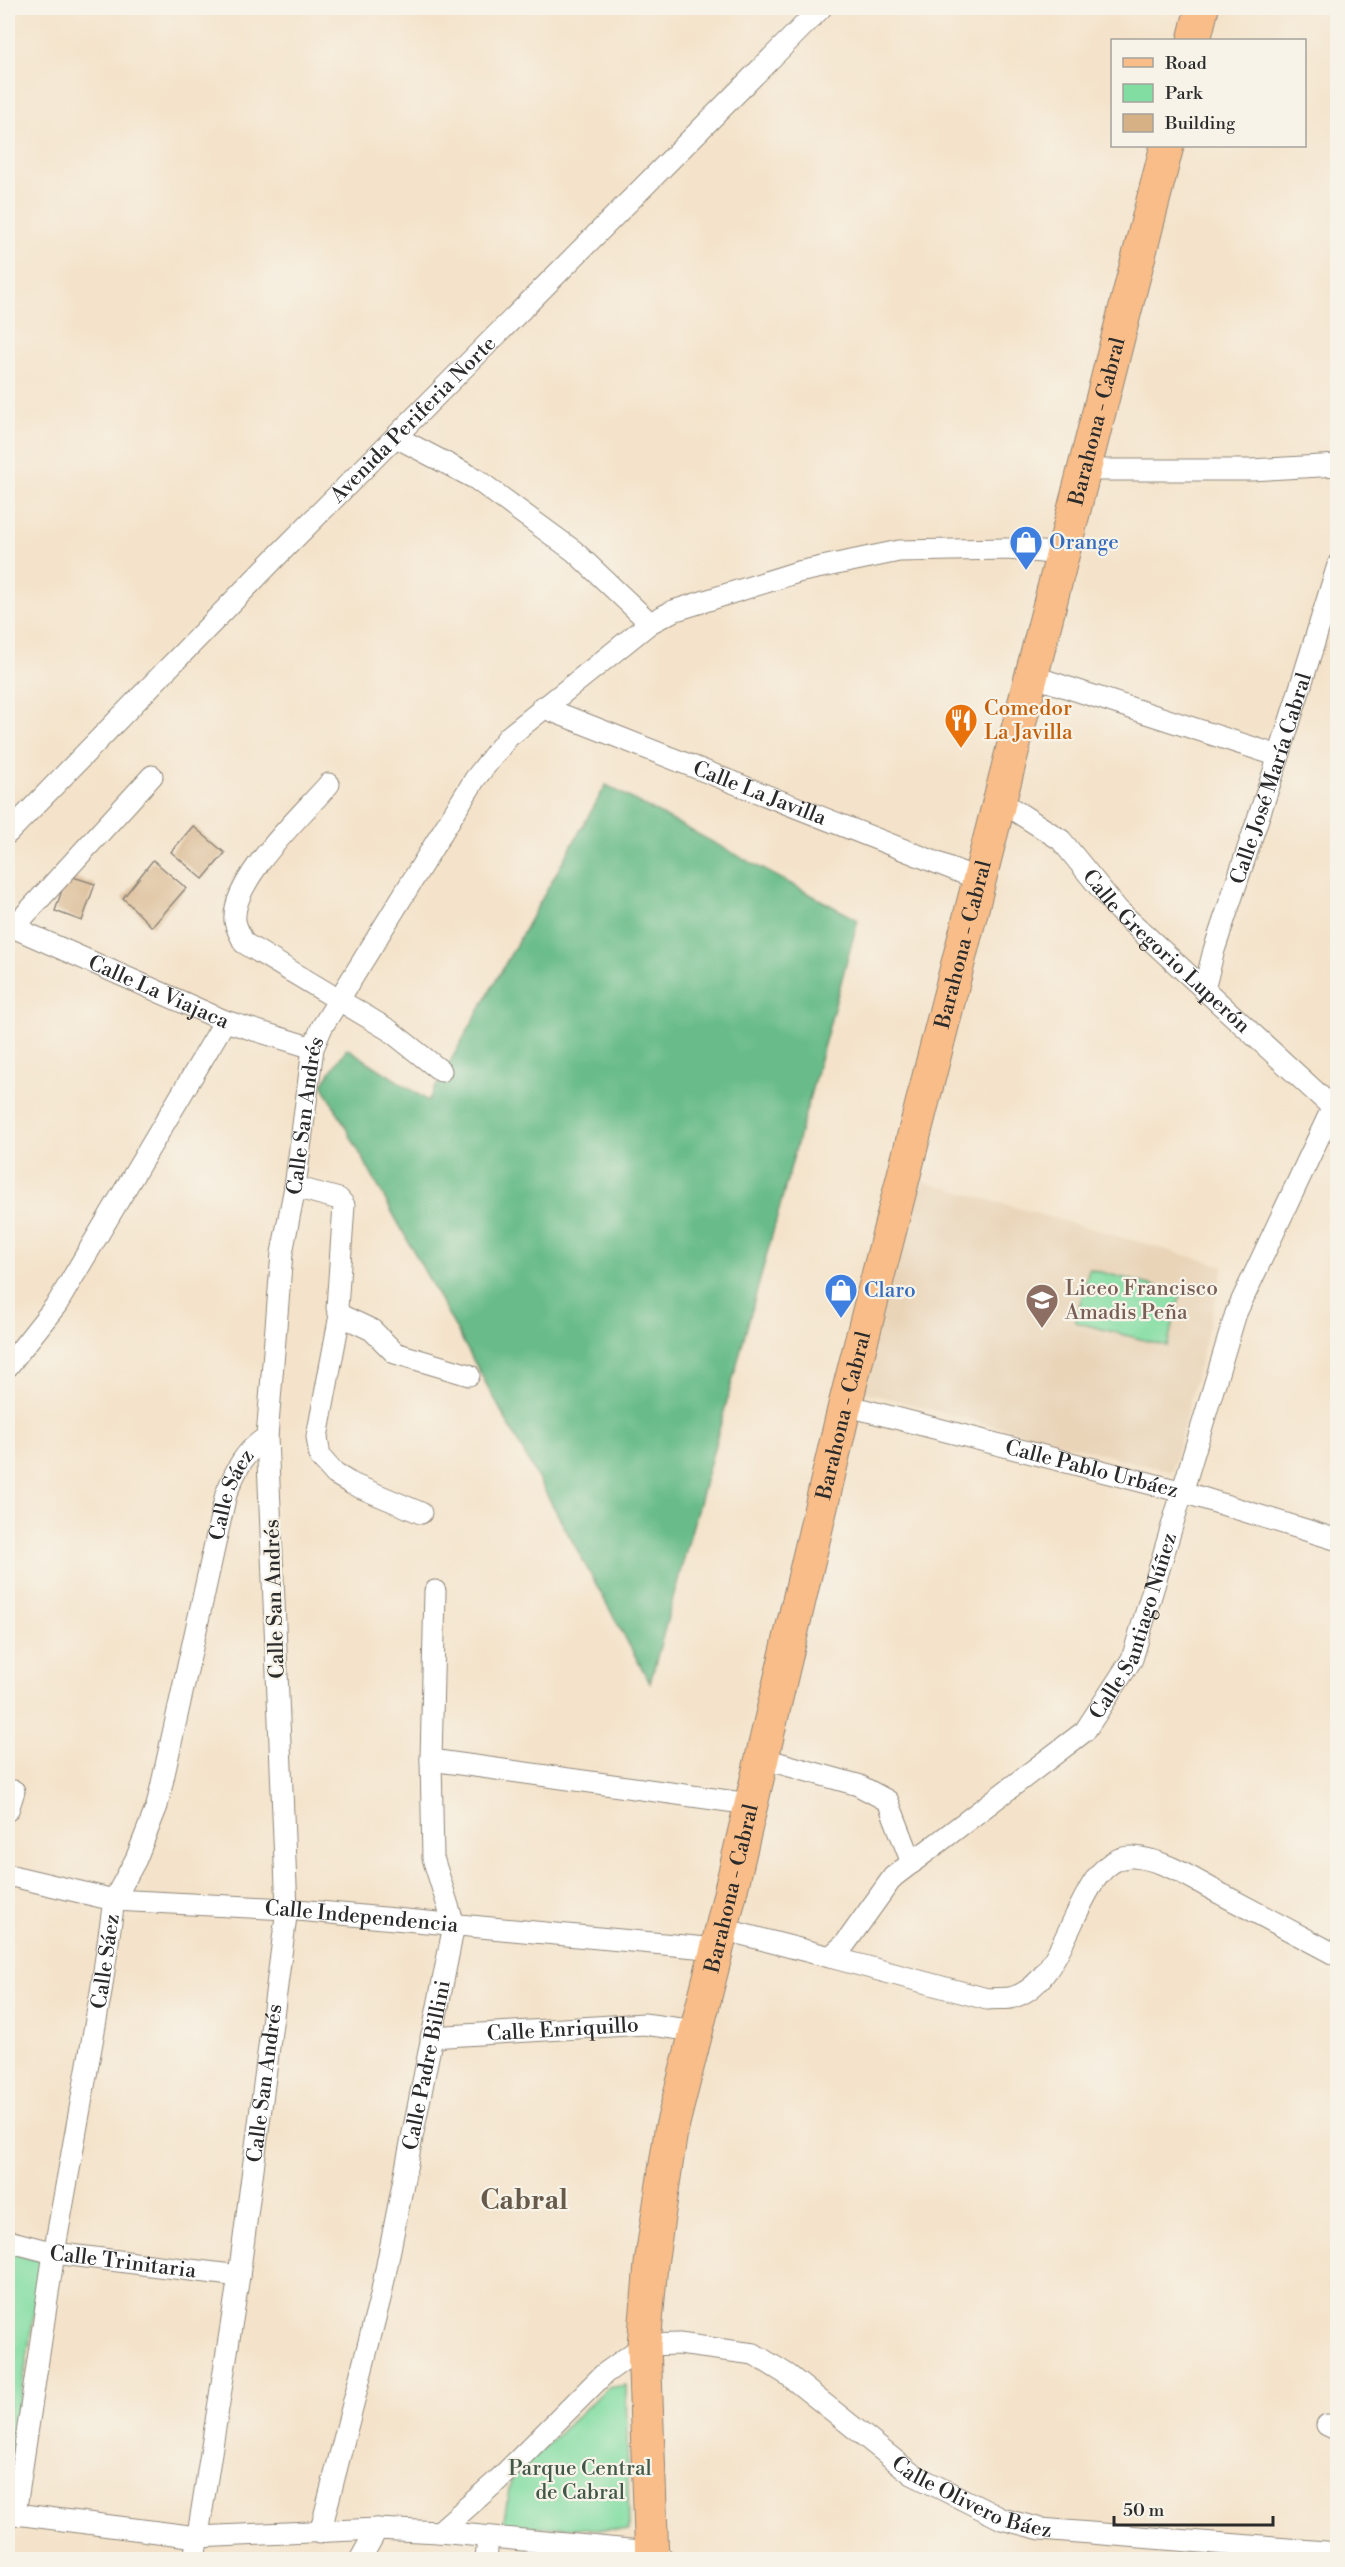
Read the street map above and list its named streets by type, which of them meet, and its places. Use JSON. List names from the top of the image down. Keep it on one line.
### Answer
{"streets":{"main road":["Barahona - Cabral"],"street":["Avenida Periferia Norte","Calle José María Cabral","Calle La Javilla","Calle Gregorio Luperón","Calle La Viajaca","Calle San Andrés","Calle Pablo Urbáez","Calle Sáez","Calle Santiago Núñez","Calle Independencia","Calle Enriquillo","Calle Padre Billini","Calle Trinitaria","Calle Olivero Báez"]},"crossings":[["Barahona - Cabral","Calle La Javilla"],["Barahona - Cabral","Calle Gregorio Luperón"],["Barahona - Cabral","Calle San Andrés"],["Barahona - Cabral","Calle Pablo Urbáez"],["Barahona - Cabral","Calle Independencia"],["Barahona - Cabral","Calle Enriquillo"],["Barahona - Cabral","Calle Olivero Báez"],["Calle José María Cabral","Calle Gregorio Luperón"],["Calle La Javilla","Calle San Andrés"],["Calle Gregorio Luperón","Calle Santiago Núñez"],["Calle La Viajaca","Calle San Andrés"],["Calle San Andrés","Calle Sáez"],["Calle San Andrés","Calle Independencia"],["Calle San Andrés","Calle Trinitaria"],["Calle Pablo Urbáez","Calle Santiago Núñez"],["Calle Sáez","Calle Independencia"],["Calle Sáez","Calle Trinitaria"],["Calle Independencia","Calle Padre Billini"],["Calle Enriquillo","Calle Padre Billini"]],"districts":["Cabral"],"parks":["Parque Central de Cabral"],"places":{"shop":["Orange","Claro"],"restaurant":["Comedor La Javilla"],"school or university":["Liceo Francisco Amadis Peña"]},"legend":["Road","Park","Building"],"scale_bar":"50 m"}
